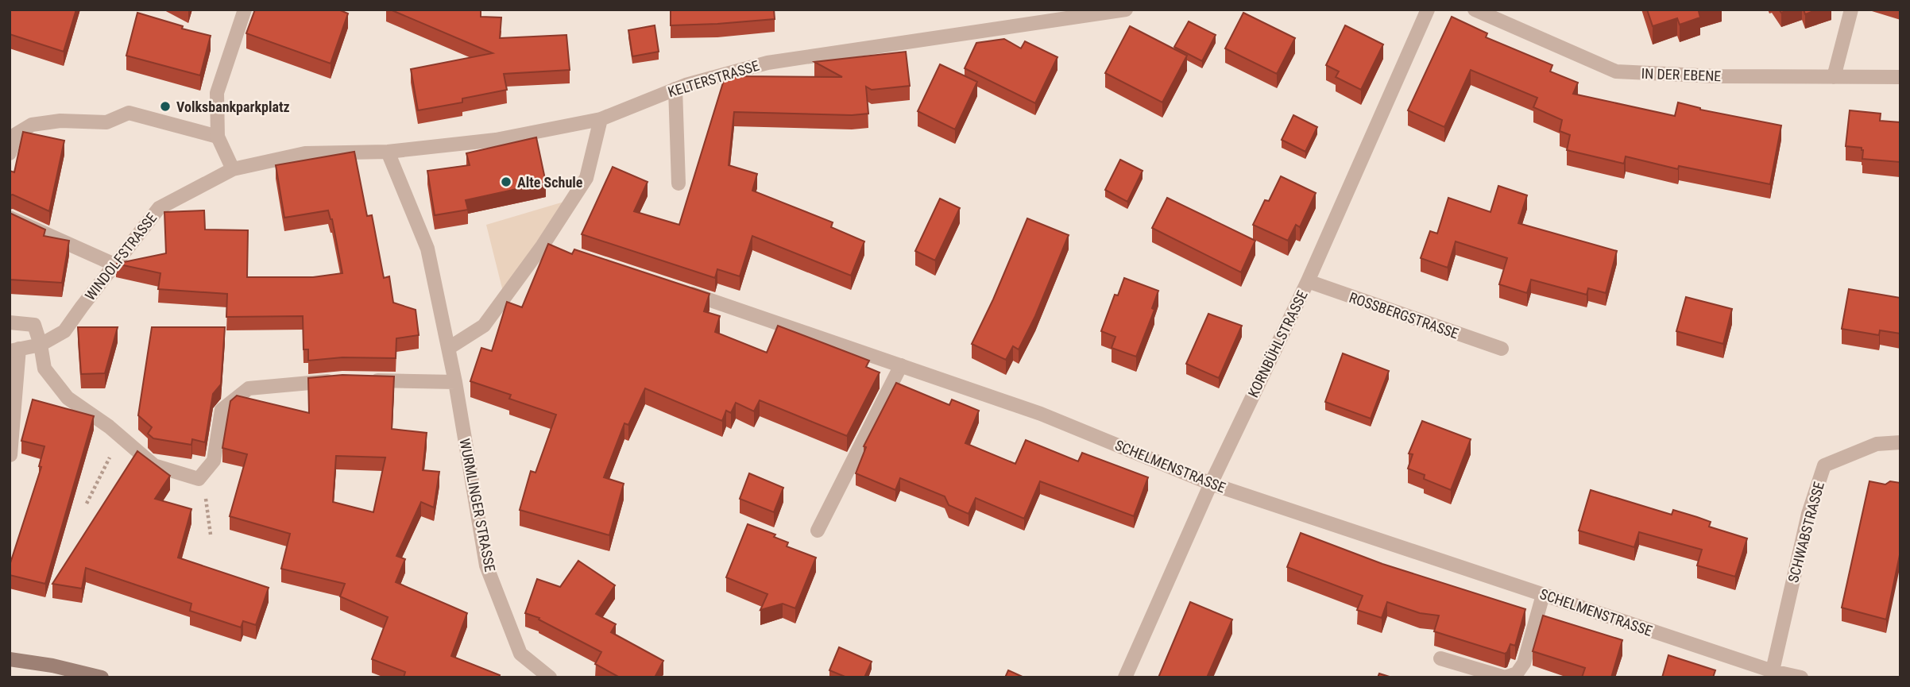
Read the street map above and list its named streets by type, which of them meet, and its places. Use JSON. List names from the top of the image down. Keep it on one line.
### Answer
{"streets":{"street":["IN DER EBENE","KELTERSTRASSE","WINDOLFSTRASSE","ROSSBERGSTRASSE","KORNBÜHLSTRASSE","SCHELMENSTRASSE","WURMLINGER STRASSE","SCHWABSTRASSE"]},"crossings":[["KELTERSTRASSE","WINDOLFSTRASSE"],["KELTERSTRASSE","WURMLINGER STRASSE"],["ROSSBERGSTRASSE","KORNBÜHLSTRASSE"],["KORNBÜHLSTRASSE","SCHELMENSTRASSE"],["SCHELMENSTRASSE","SCHWABSTRASSE"]],"places":["Volksbankparkplatz","Alte Schule"]}
